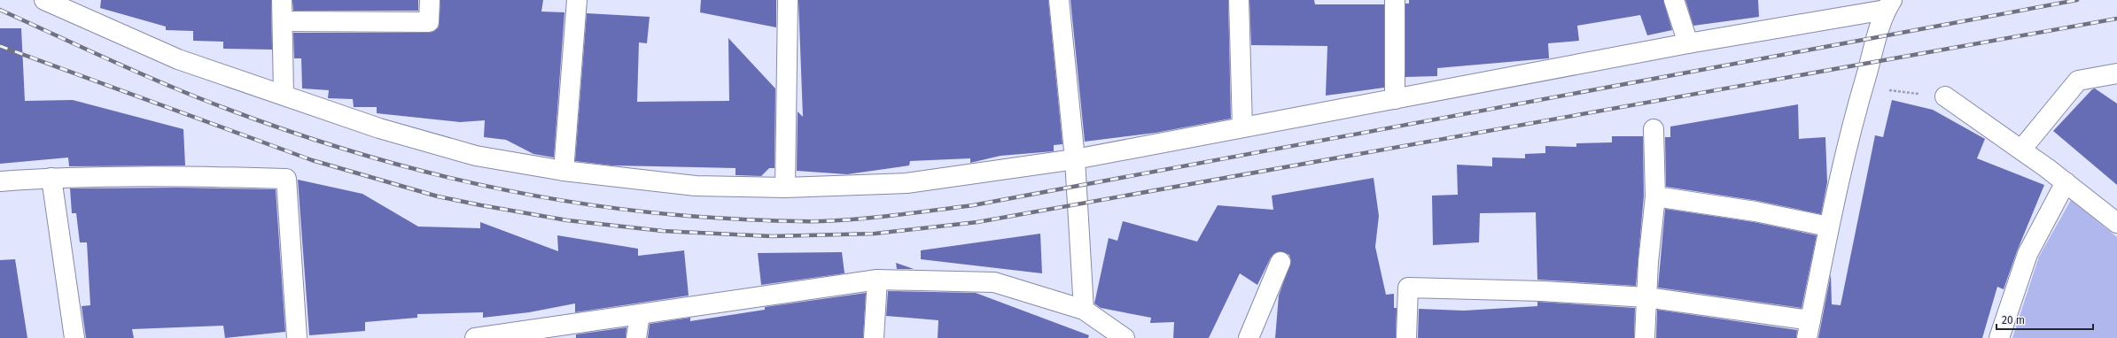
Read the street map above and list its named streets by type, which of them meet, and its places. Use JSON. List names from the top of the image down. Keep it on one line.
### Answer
{"scale_bar":"20 m"}
